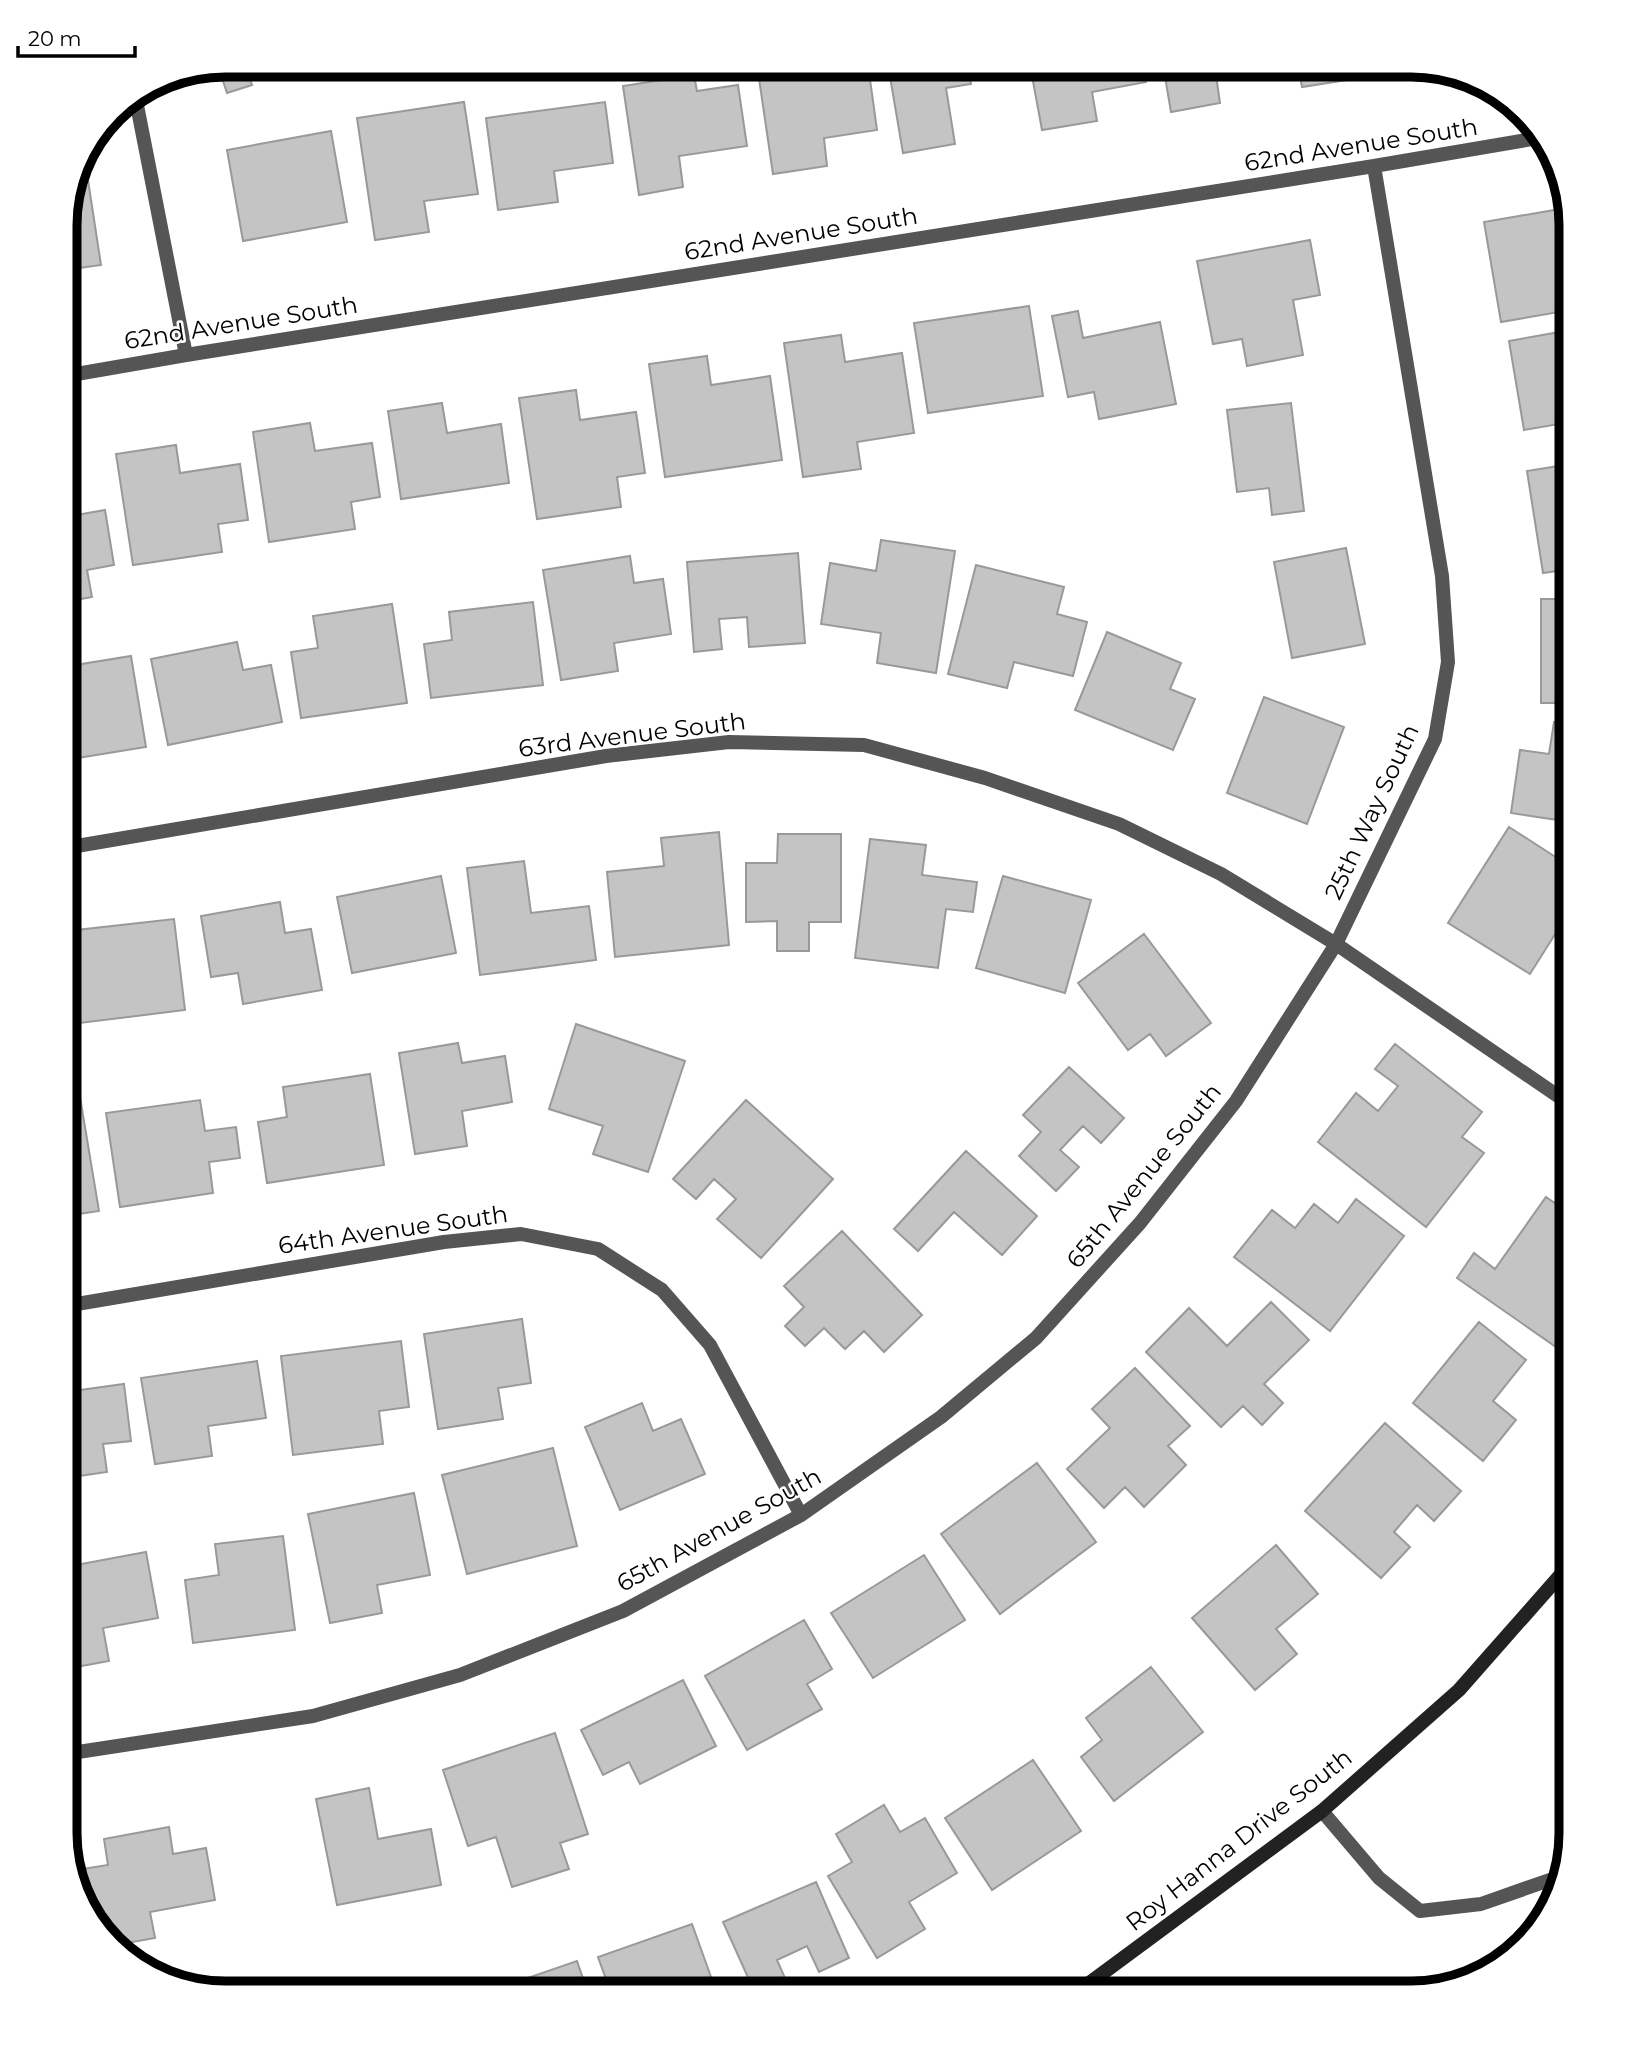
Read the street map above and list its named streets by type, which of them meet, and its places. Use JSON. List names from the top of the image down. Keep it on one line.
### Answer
{"streets":{"street":["62nd Avenue South","63rd Avenue South","25th Way South","65th Avenue South","64th Avenue South","Roy Hanna Drive South"]},"crossings":[["62nd Avenue South","25th Way South"],["63rd Avenue South","25th Way South"],["63rd Avenue South","65th Avenue South"],["25th Way South","65th Avenue South"],["65th Avenue South","64th Avenue South"]],"scale_bar":"20 m"}
